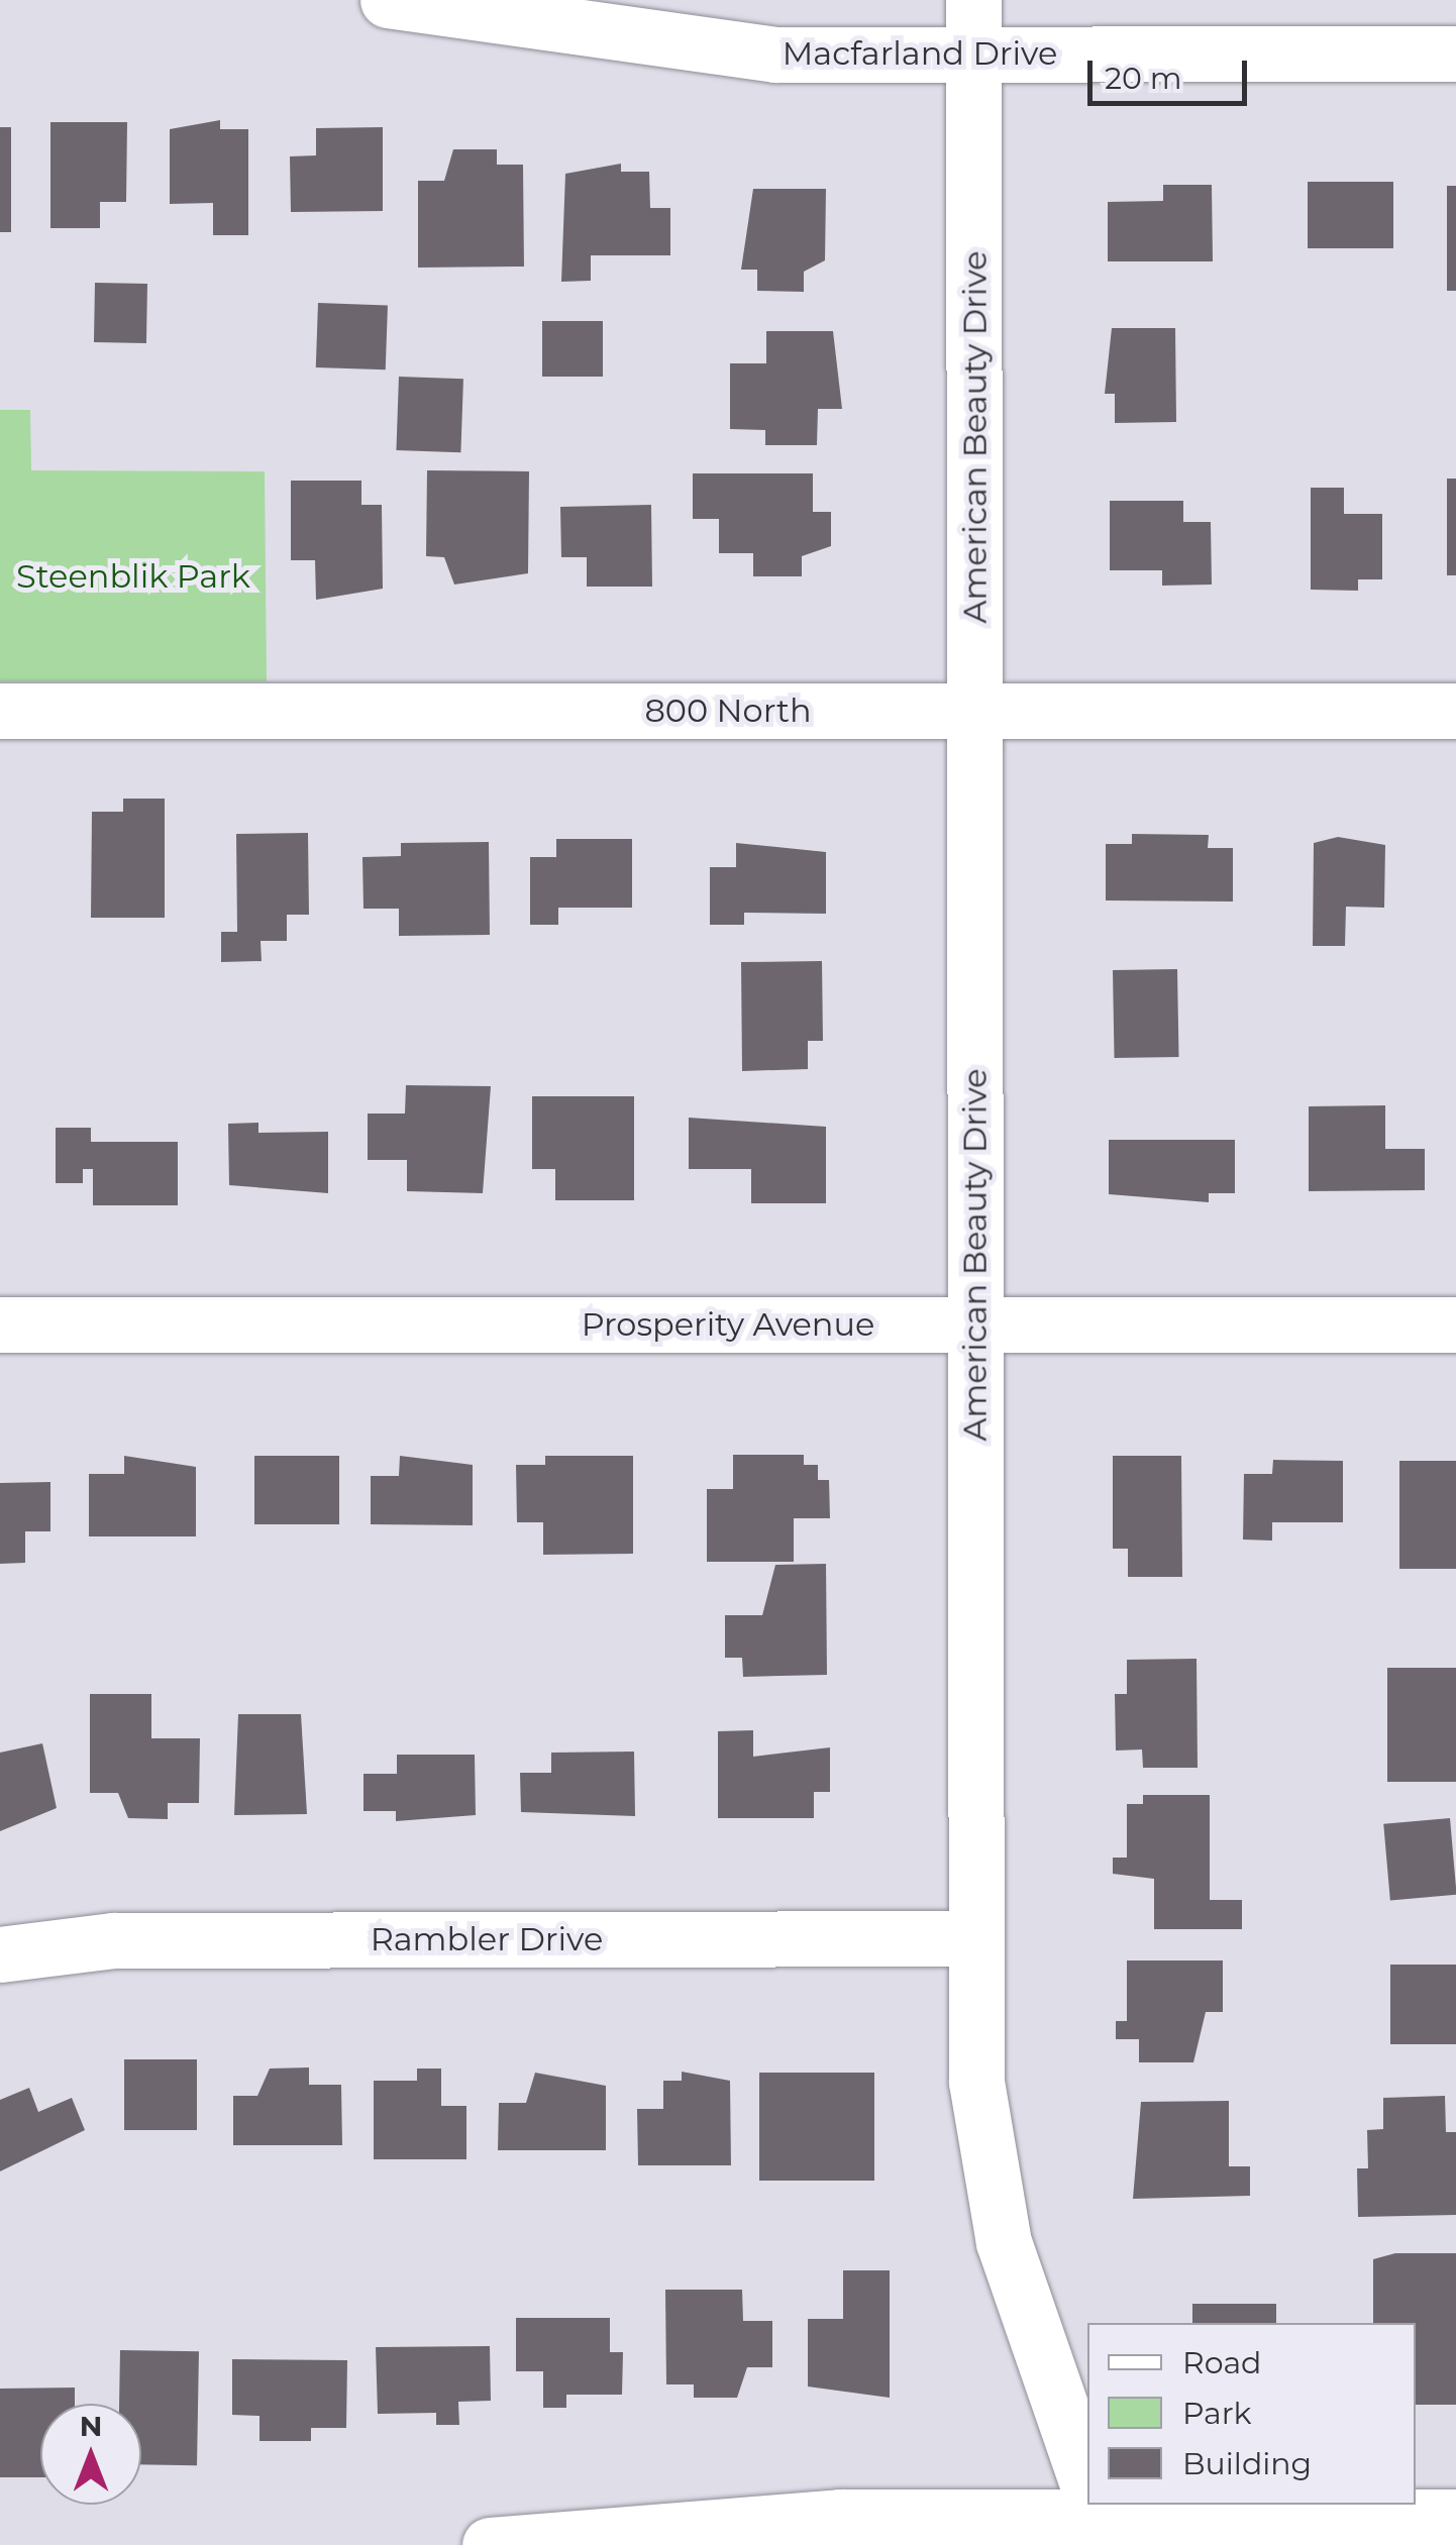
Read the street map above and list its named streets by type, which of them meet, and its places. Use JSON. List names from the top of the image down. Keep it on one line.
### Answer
{"streets":{"street":["Macfarland Drive","American Beauty Drive","800 North","Prosperity Avenue","Rambler Drive"]},"crossings":[["Macfarland Drive","American Beauty Drive"],["American Beauty Drive","800 North"],["American Beauty Drive","Prosperity Avenue"],["American Beauty Drive","Rambler Drive"]],"parks":["Steenblik Park"],"legend":["Road","Park","Building"],"scale_bar":"20 m","north":"top"}
